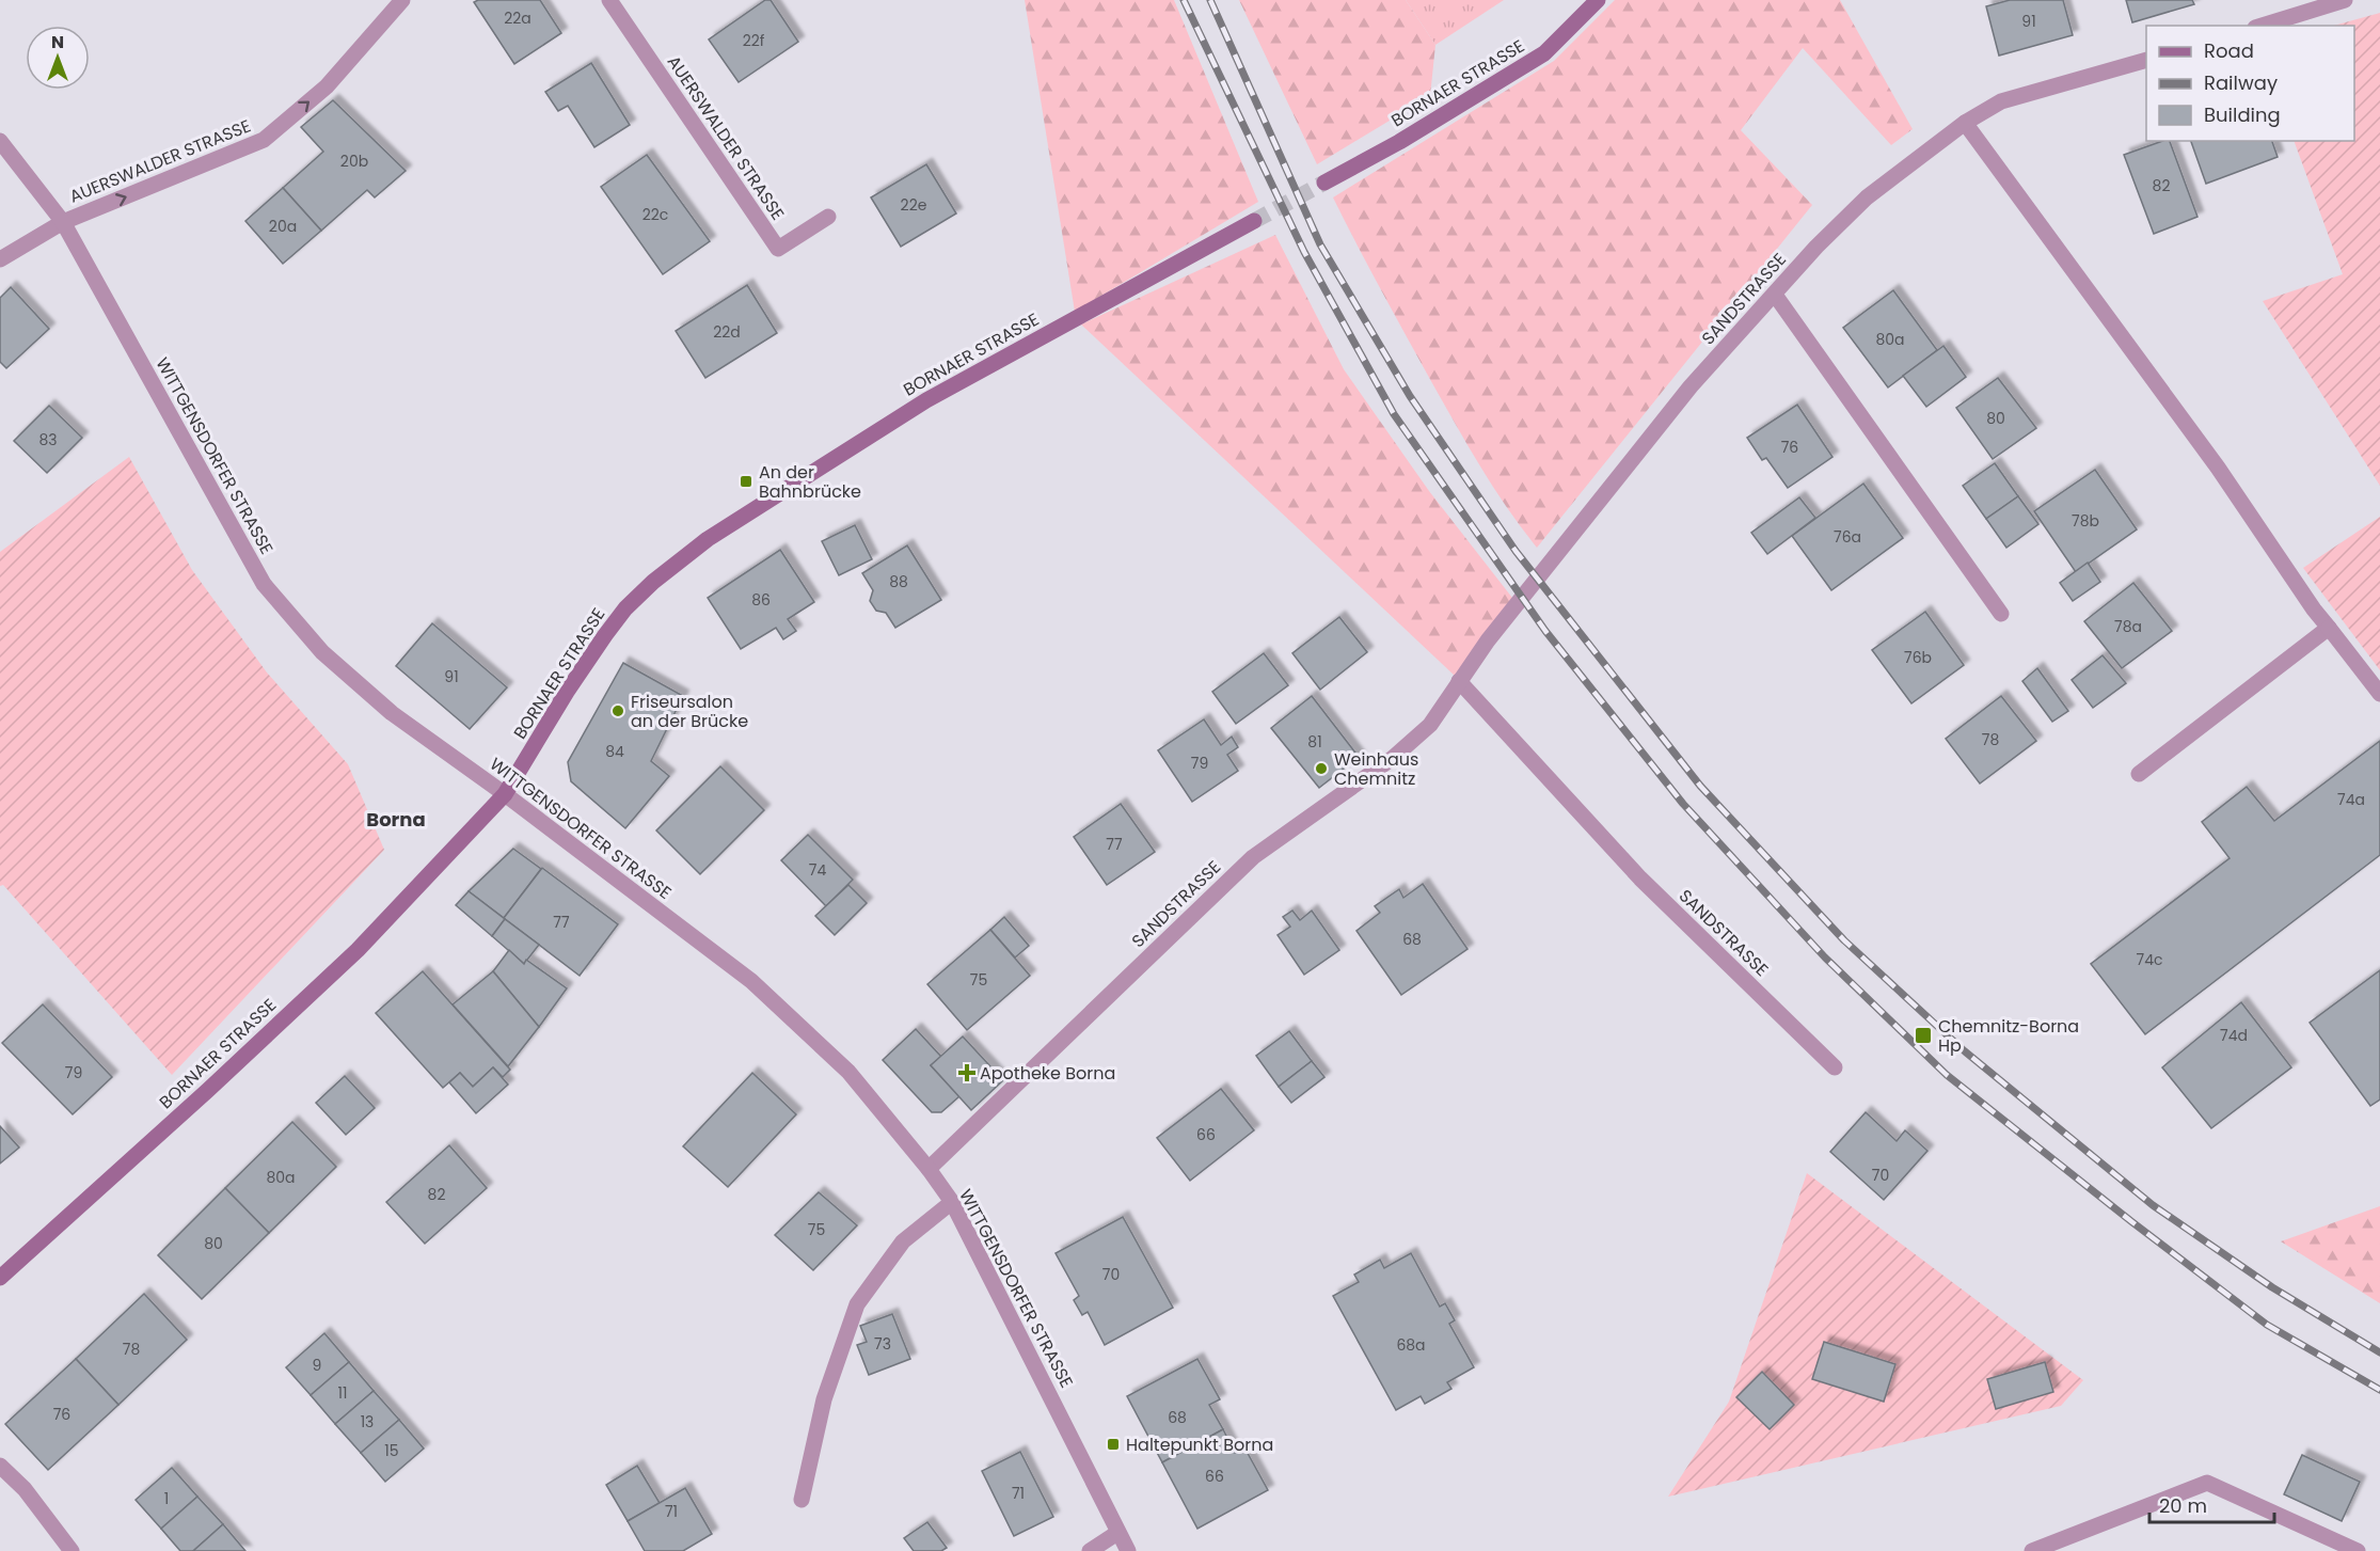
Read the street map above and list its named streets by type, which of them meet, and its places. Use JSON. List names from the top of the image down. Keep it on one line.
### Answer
{"streets":{"main road":["BORNAER STRASSE"],"street":["AUERSWALDER STRASSE","SANDSTRASSE","WITTGENSDORFER STRASSE"]},"crossings":[["BORNAER STRASSE","WITTGENSDORFER STRASSE"],["AUERSWALDER STRASSE","WITTGENSDORFER STRASSE"],["SANDSTRASSE","WITTGENSDORFER STRASSE"]],"one_way":["AUERSWALDER STRASSE"],"districts":["Borna"],"places":{"transit":["An der Bahnbrücke","Chemnitz-Borna Hp","Haltepunkt Borna"],"other":["Friseursalon an der Brücke","Weinhaus Chemnitz"],"health":["Apotheke Borna"]},"house_numbers":["22a","91","22f","20b","82","22e","22c","20a","22d","80a","80","83","76","78b","76a","88","86","78a","76b","91","78","81","84","79","74a","77","74","77","68","74c","75","74d","79","66","70","80a","82","75","80","70","73","68a","78","9","11","76","68","13","15","66","71","1","71"],"legend":["Road","Railway","Building"],"scale_bar":"20 m","north":"top"}
